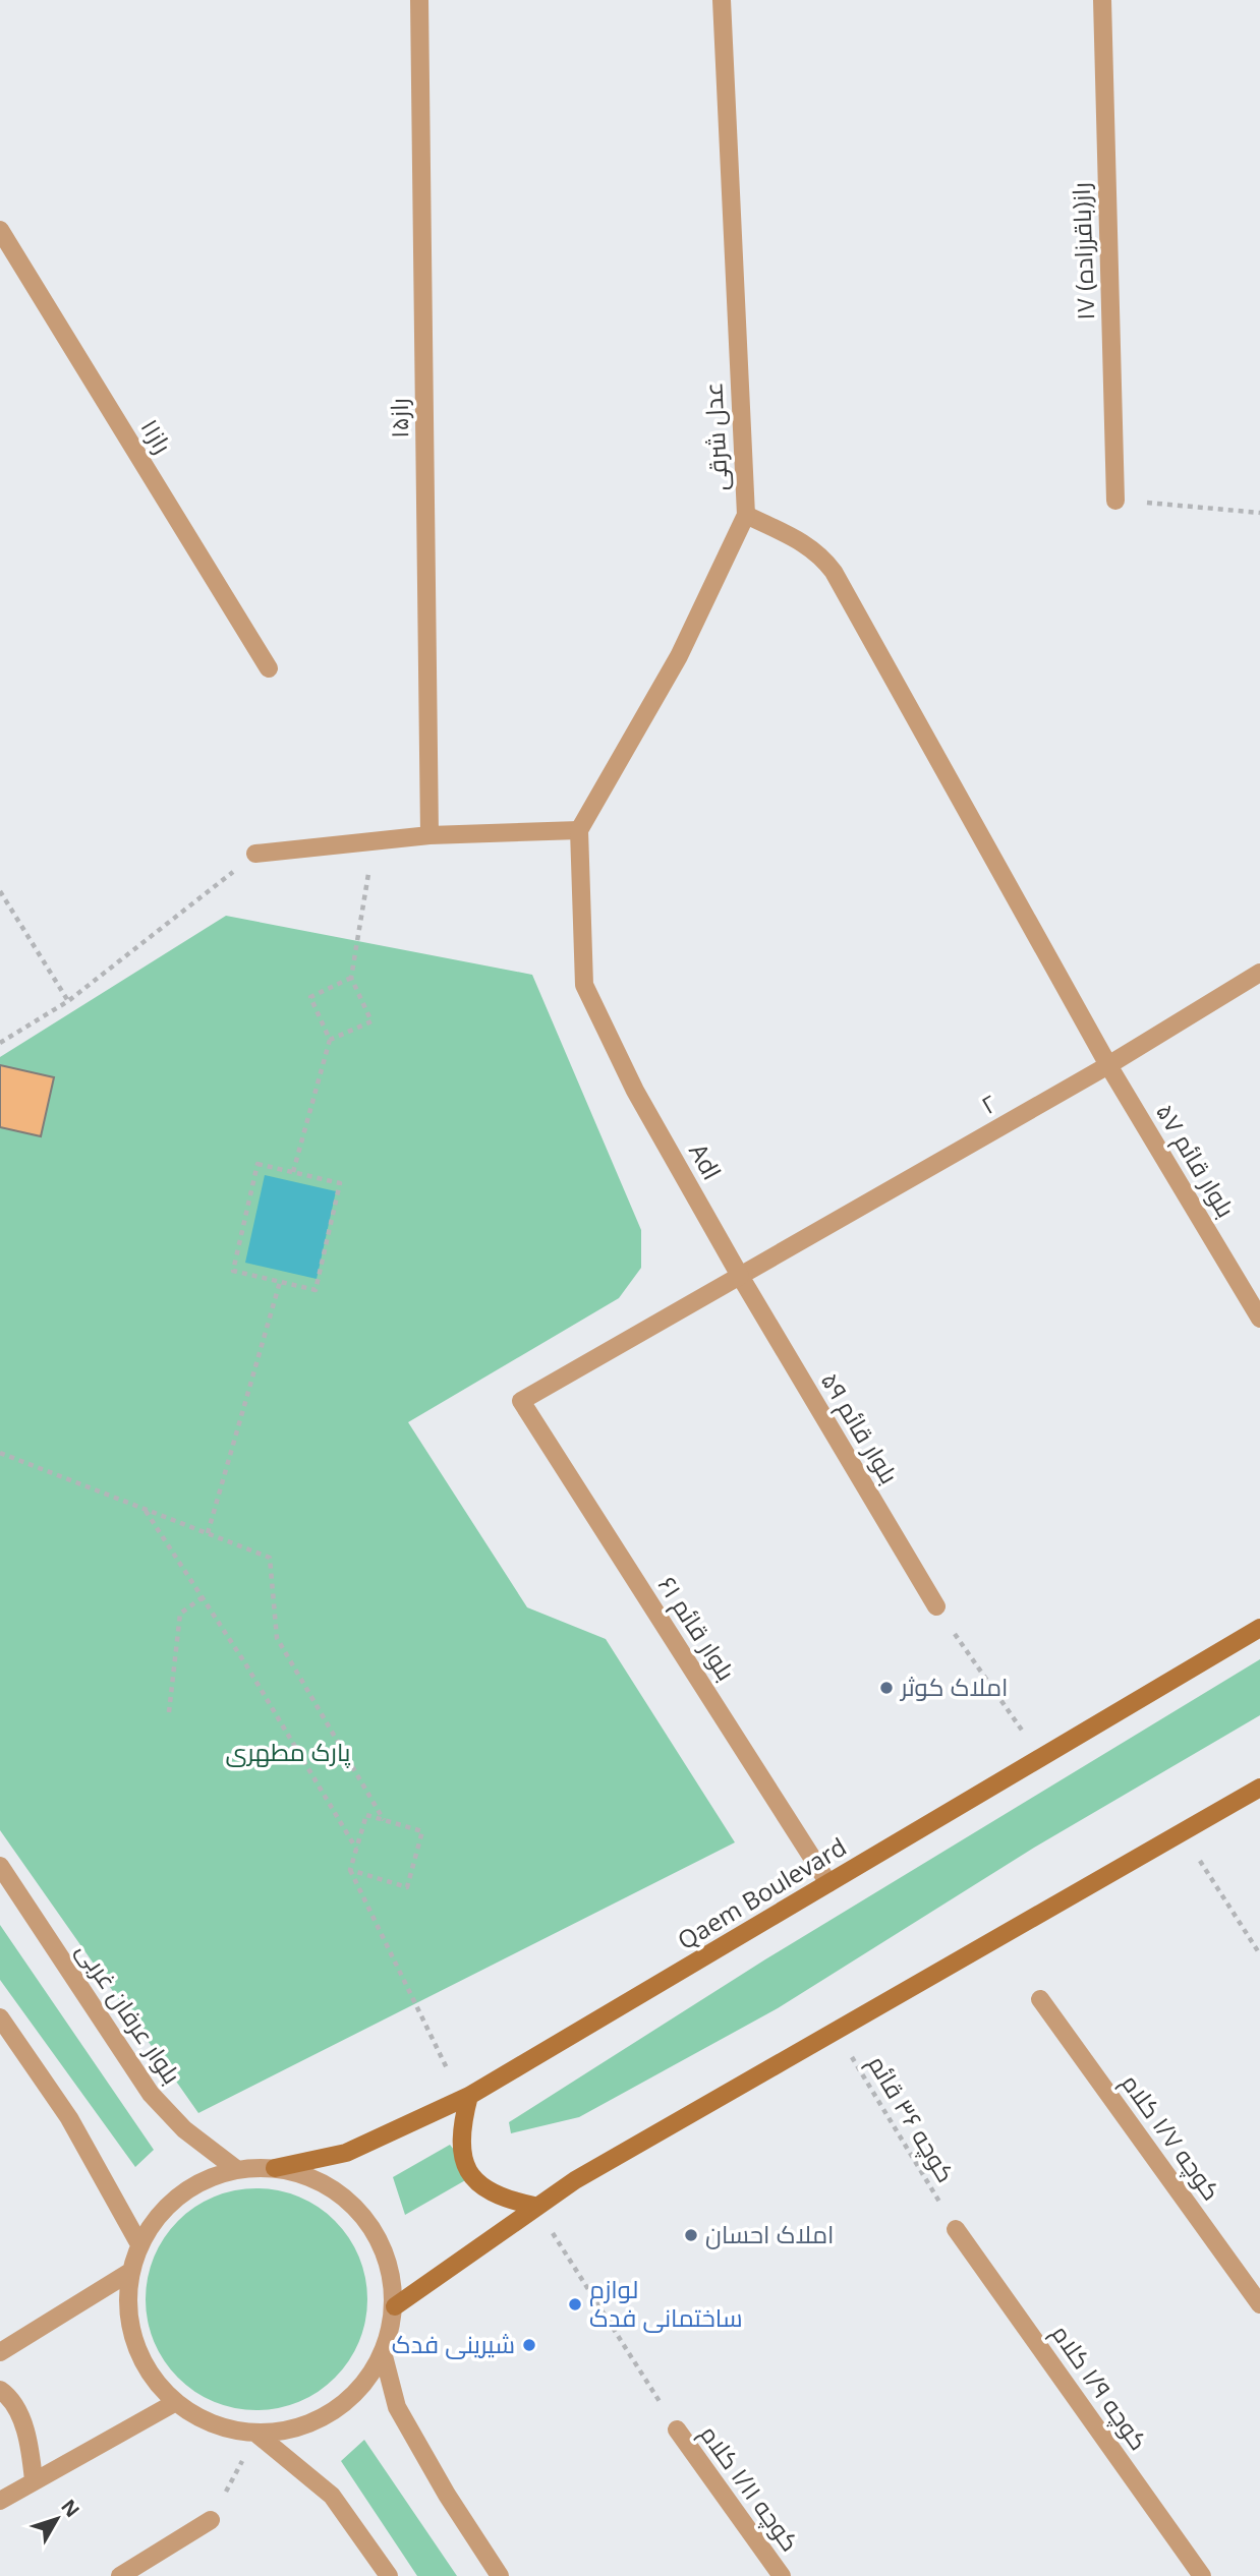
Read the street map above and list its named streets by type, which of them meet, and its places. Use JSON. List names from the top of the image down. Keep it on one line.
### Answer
{"streets":{"main road":["Qaem Boulevard"],"street":["۱۷ راز(باقرزاده)","راز۱۵","راز۱۱","عدل شرقی","۲","بلوار قائم ۵۷","Adl","بلوار قائم ۵۹","بلوار قائم ۶۱","بلوار عرفان غربی","کوچه ۱/۷ کلام","کوچه ۱/۹ کلام","کوچه ۱/۱۱ کلام"],"path":["کوچه ۳۶ قائم"]},"crossings":[["عدل شرقی","بلوار قائم ۵۷"],["عدل شرقی","Adl"],["۲","بلوار قائم ۵۷"],["۲","Adl"],["۲","بلوار قائم ۵۹"],["۲","بلوار قائم ۶۱"],["Adl","بلوار قائم ۵۹"],["Adl","بلوار قائم ۶۱"],["بلوار قائم ۵۹","بلوار قائم ۶۱"],["بلوار قائم ۶۱","Qaem Boulevard"],["کوچه ۳۶ قائم","کوچه ۱/۹ کلام"]],"parks":["پارک مطهری"],"places":["املاک کوثر","املاک احسان","لوازم ساختمانی فدک","شیرینی فدک"],"north":"top right"}
